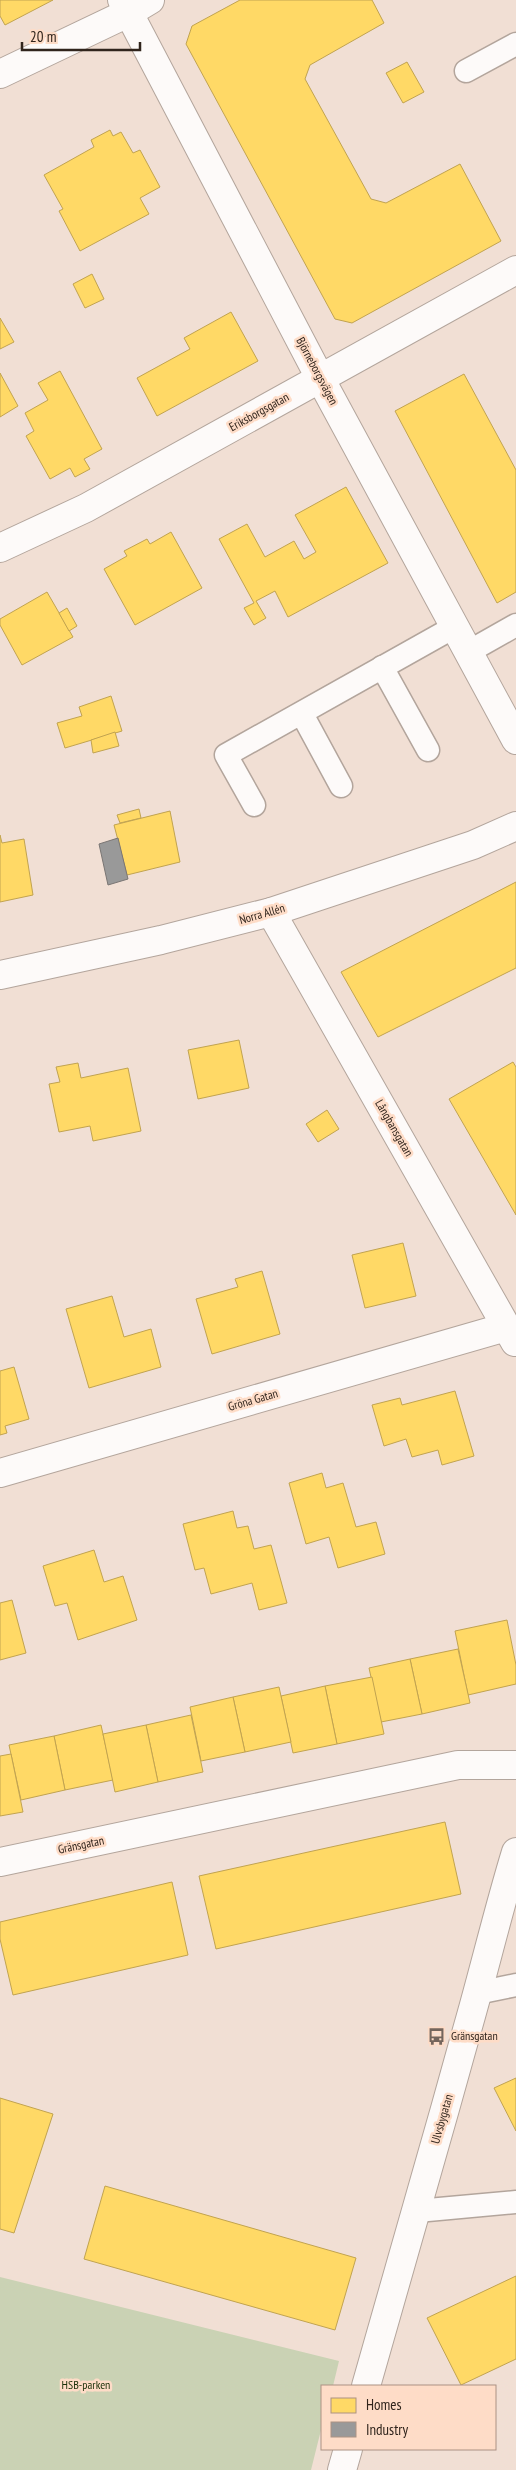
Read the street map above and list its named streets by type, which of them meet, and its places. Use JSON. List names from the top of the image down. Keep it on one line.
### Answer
{"streets":{"street":["Björneborgsvägen","Eriksborgsgatan","Norra Allén","Långbansgatan","Gröna Gatan","Gränsgatan","Ulvsbygatan"]},"crossings":[["Björneborgsvägen","Eriksborgsgatan"],["Norra Allén","Långbansgatan"],["Långbansgatan","Gröna Gatan"]],"parks":["HSB-parken"],"places":{"bus stop":["Gränsgatan"]},"legend":["Homes","Industry"],"scale_bar":"20 m"}
